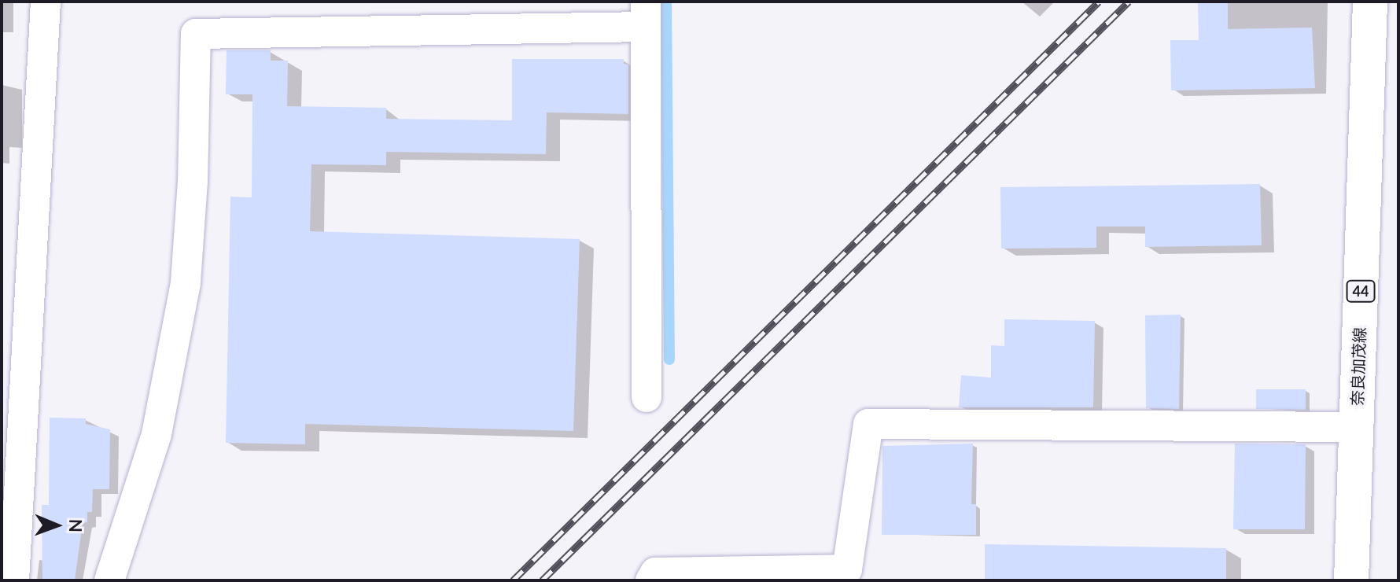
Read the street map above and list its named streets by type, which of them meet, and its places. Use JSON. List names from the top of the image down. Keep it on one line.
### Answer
{"streets":{"main road":["44","奈良加茂線"]},"north":"right"}
